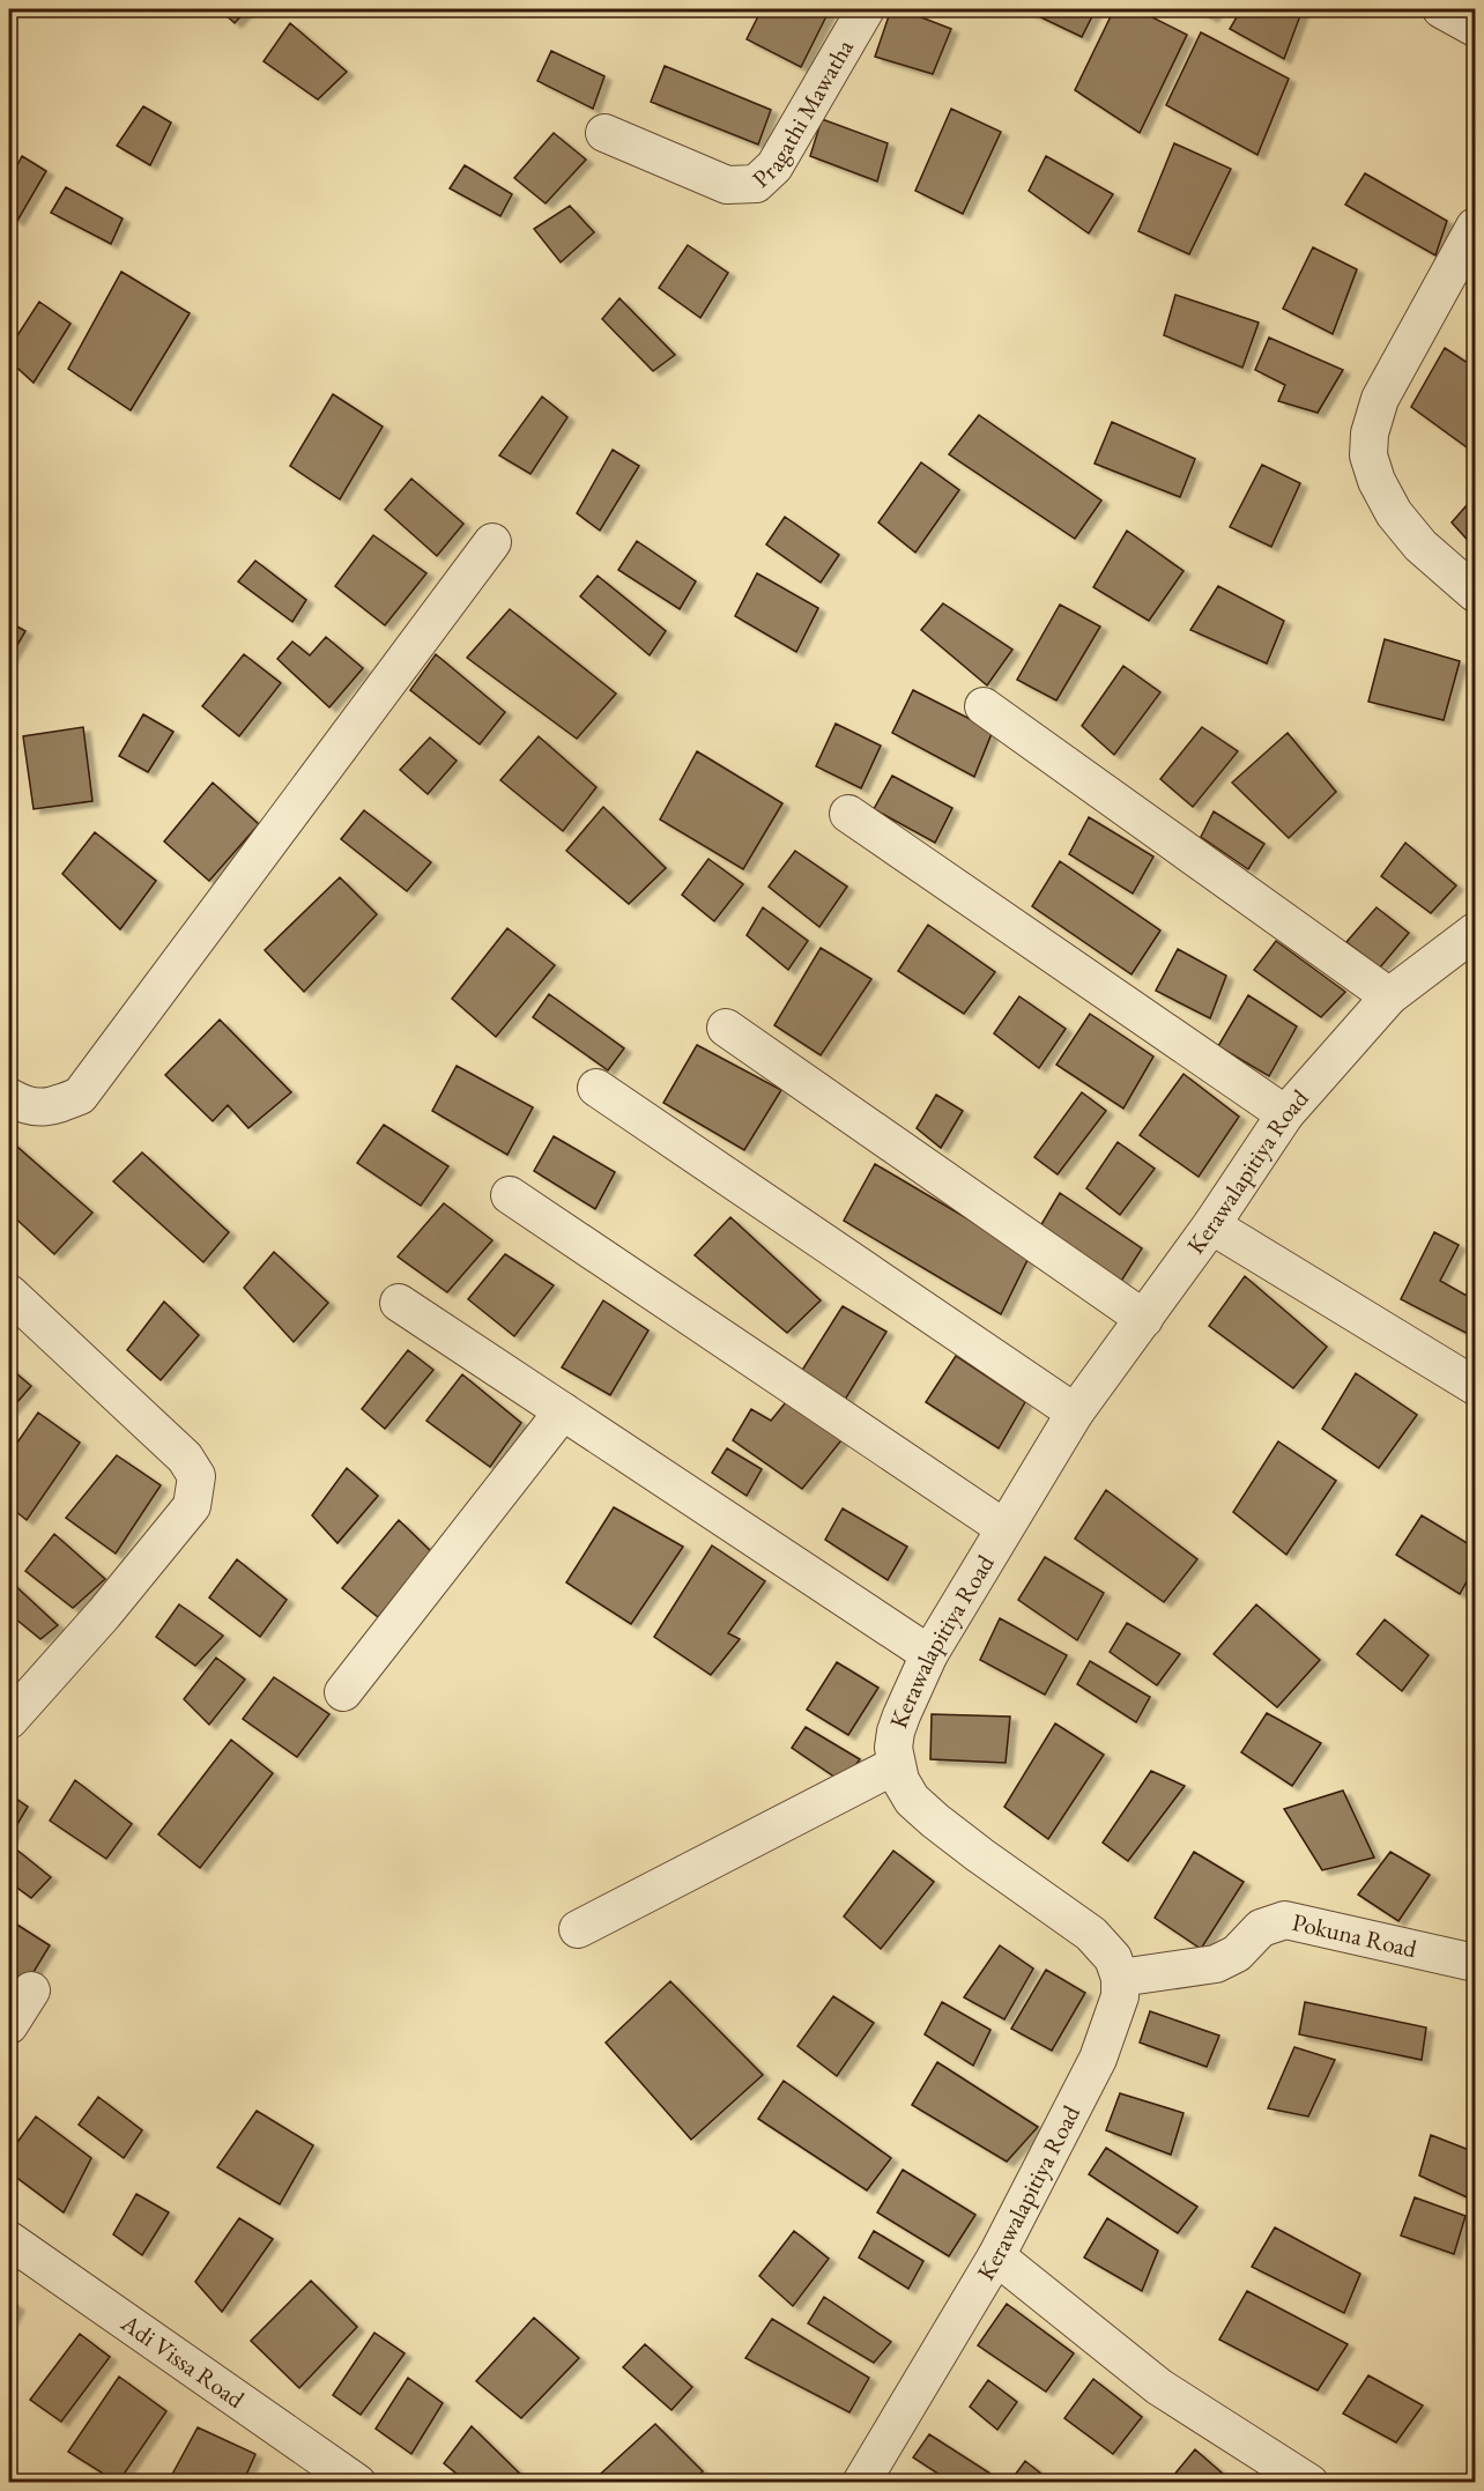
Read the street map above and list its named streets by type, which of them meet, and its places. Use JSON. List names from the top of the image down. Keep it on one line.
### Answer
{"streets":{"street":["Pragathi Mawatha","Kerawalapitiya Road","Pokuna Road","Adi Vissa Road"]},"crossings":[["Kerawalapitiya Road","Pokuna Road"]]}
